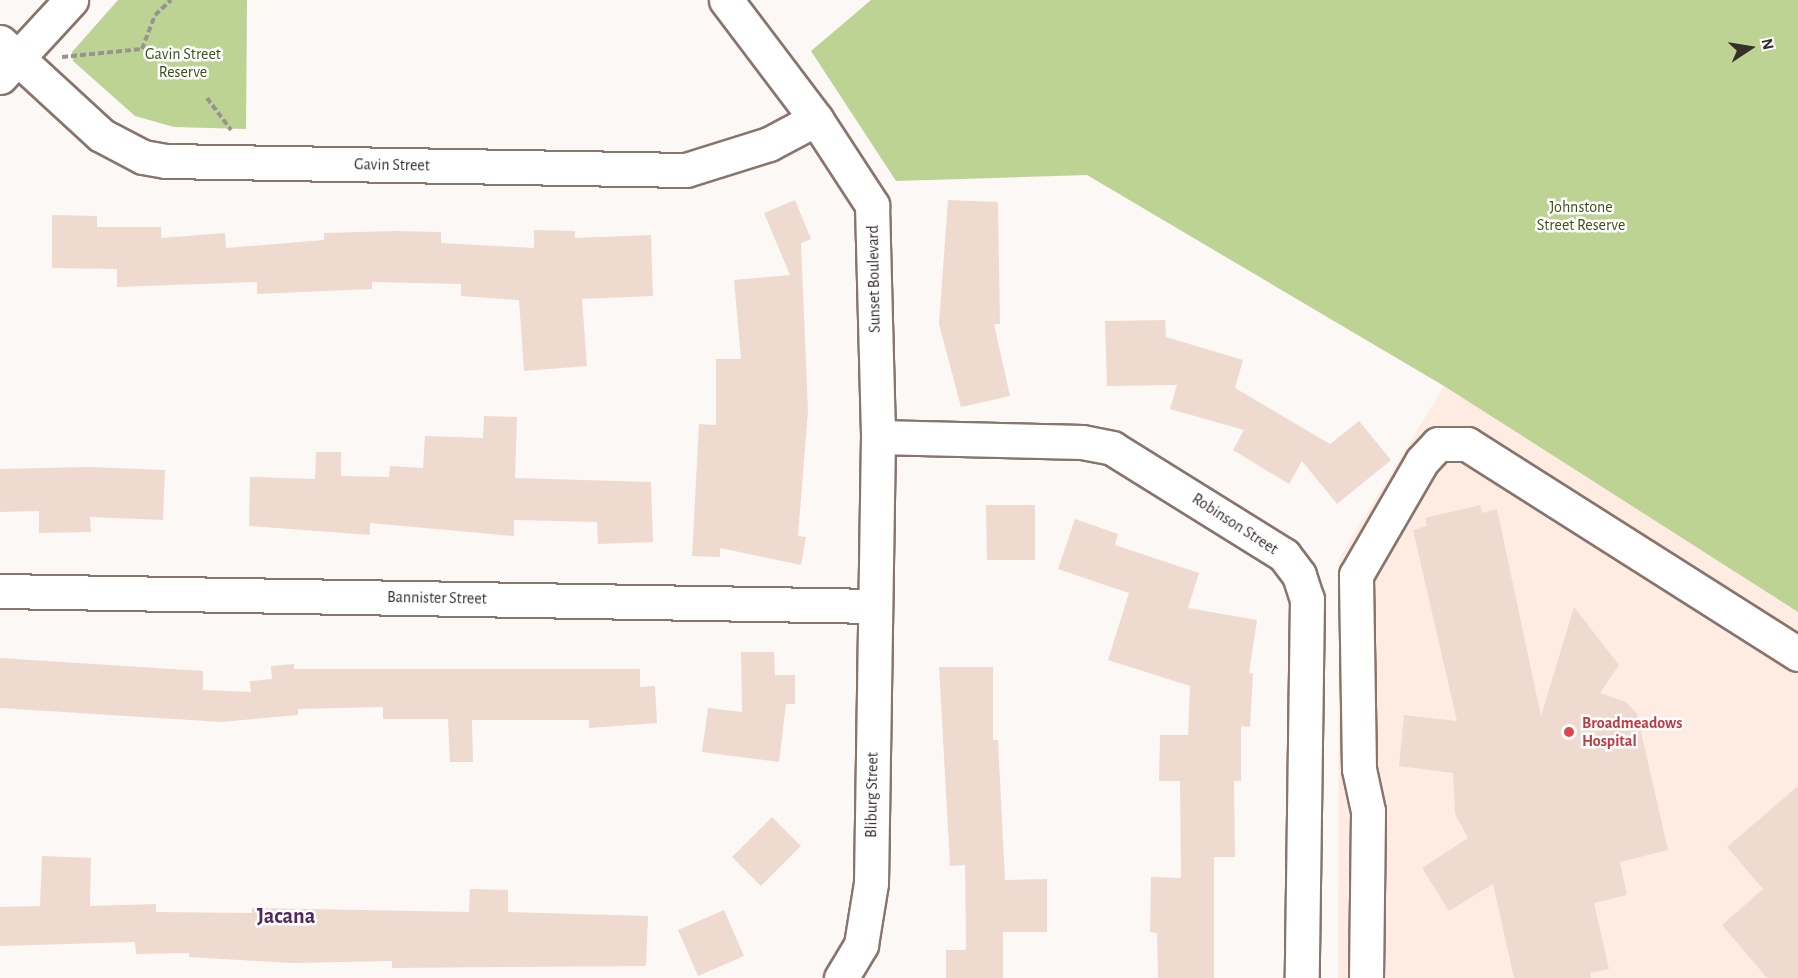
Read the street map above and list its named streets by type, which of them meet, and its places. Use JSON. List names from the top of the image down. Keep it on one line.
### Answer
{"streets":{"street":["Gavin Street","Sunset Boulevard","Robinson Street","Bannister Street","Bliburg Street"]},"crossings":[["Gavin Street","Sunset Boulevard"],["Sunset Boulevard","Robinson Street"],["Sunset Boulevard","Bannister Street"],["Sunset Boulevard","Bliburg Street"],["Bannister Street","Bliburg Street"]],"districts":["Jacana"],"parks":["Gavin Street Reserve","Johnstone Street Reserve"],"places":["Broadmeadows Hospital"],"north":"right"}
